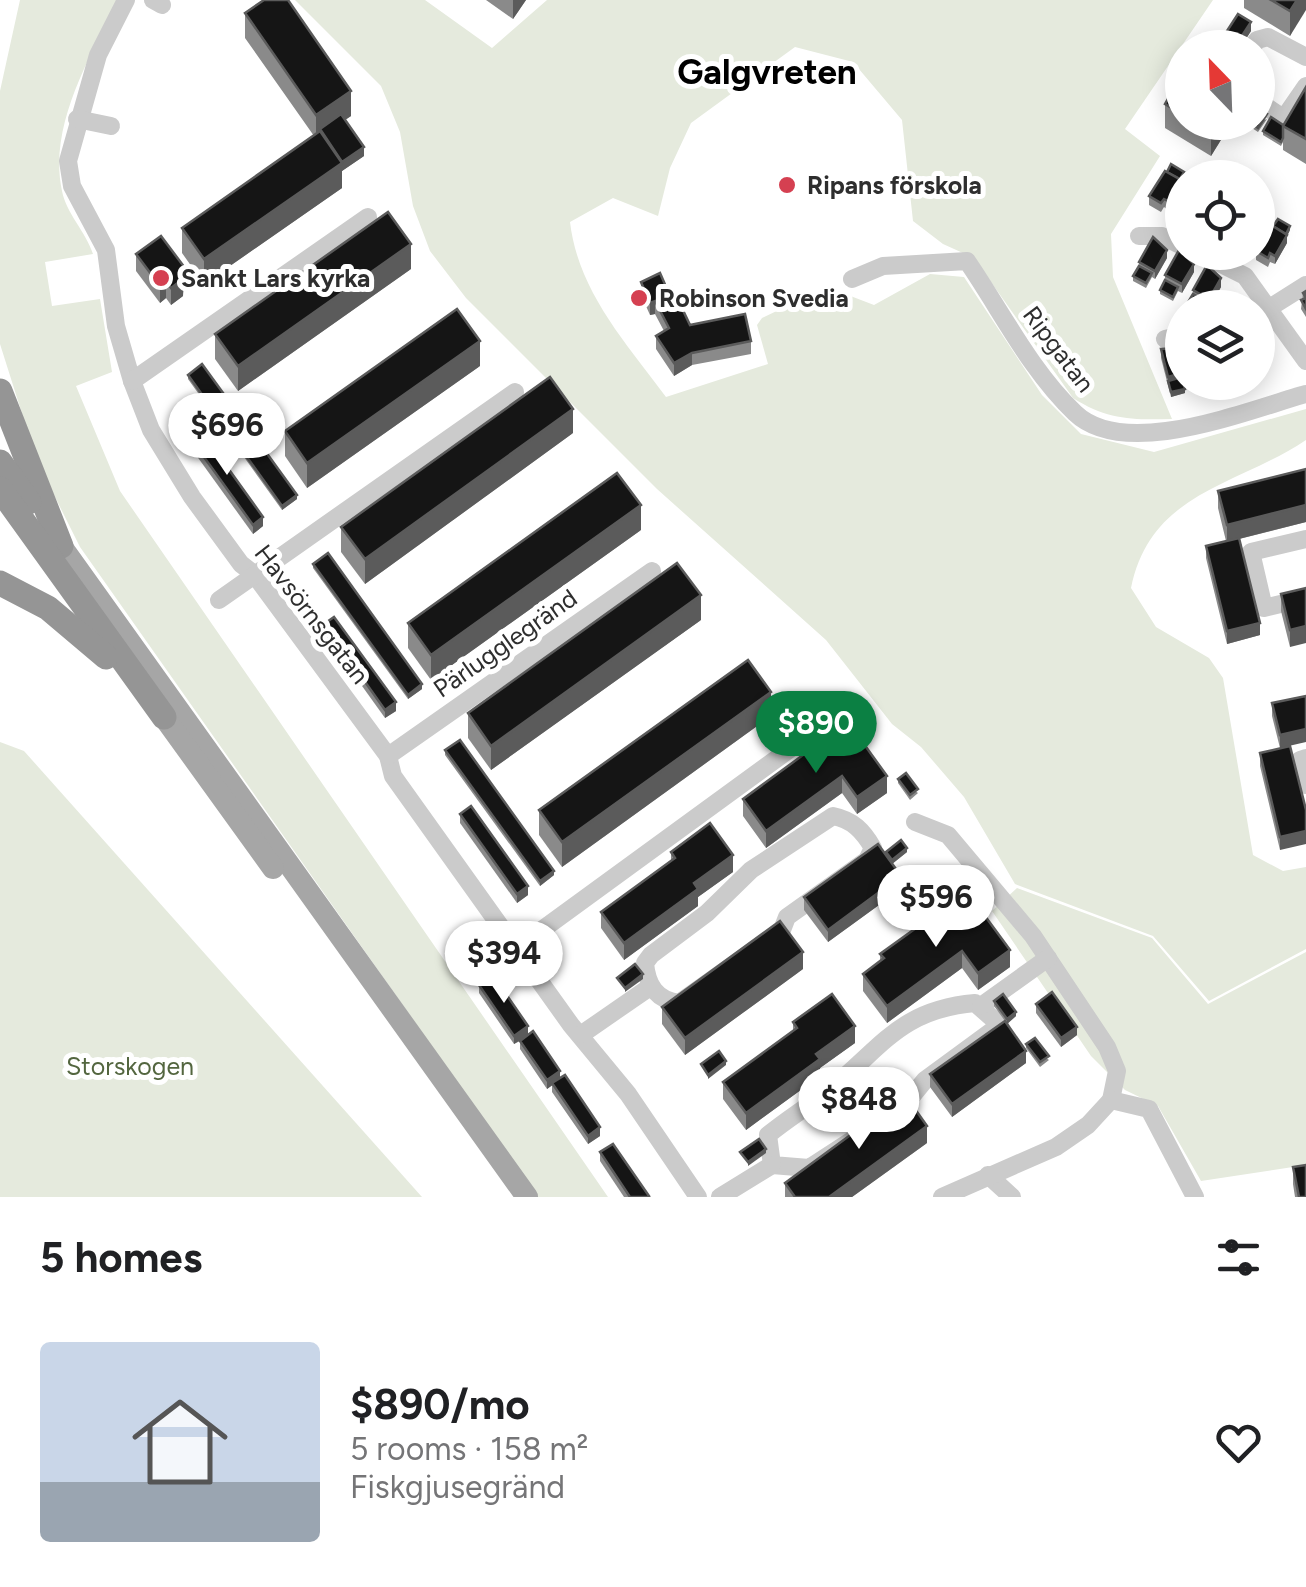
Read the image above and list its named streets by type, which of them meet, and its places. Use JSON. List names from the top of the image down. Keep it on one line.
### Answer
{"streets":{"street":["Ripgatan","Havsörnsgatan","Pärlugglegränd"]},"crossings":[["Havsörnsgatan","Pärlugglegränd"]],"districts":["Galgvreten"],"parks":["Storskogen"],"places":["Ripans förskola","Sankt Lars kyrka","Robinson Svedia"],"north":"top left","page":{"price":["$696","$890","$596","$394","$848"],"heading":"5 homes","list":[{"name":"$890/mo","note":"5 rooms · 158 m² · Fiskgjusegränd"}]}}
